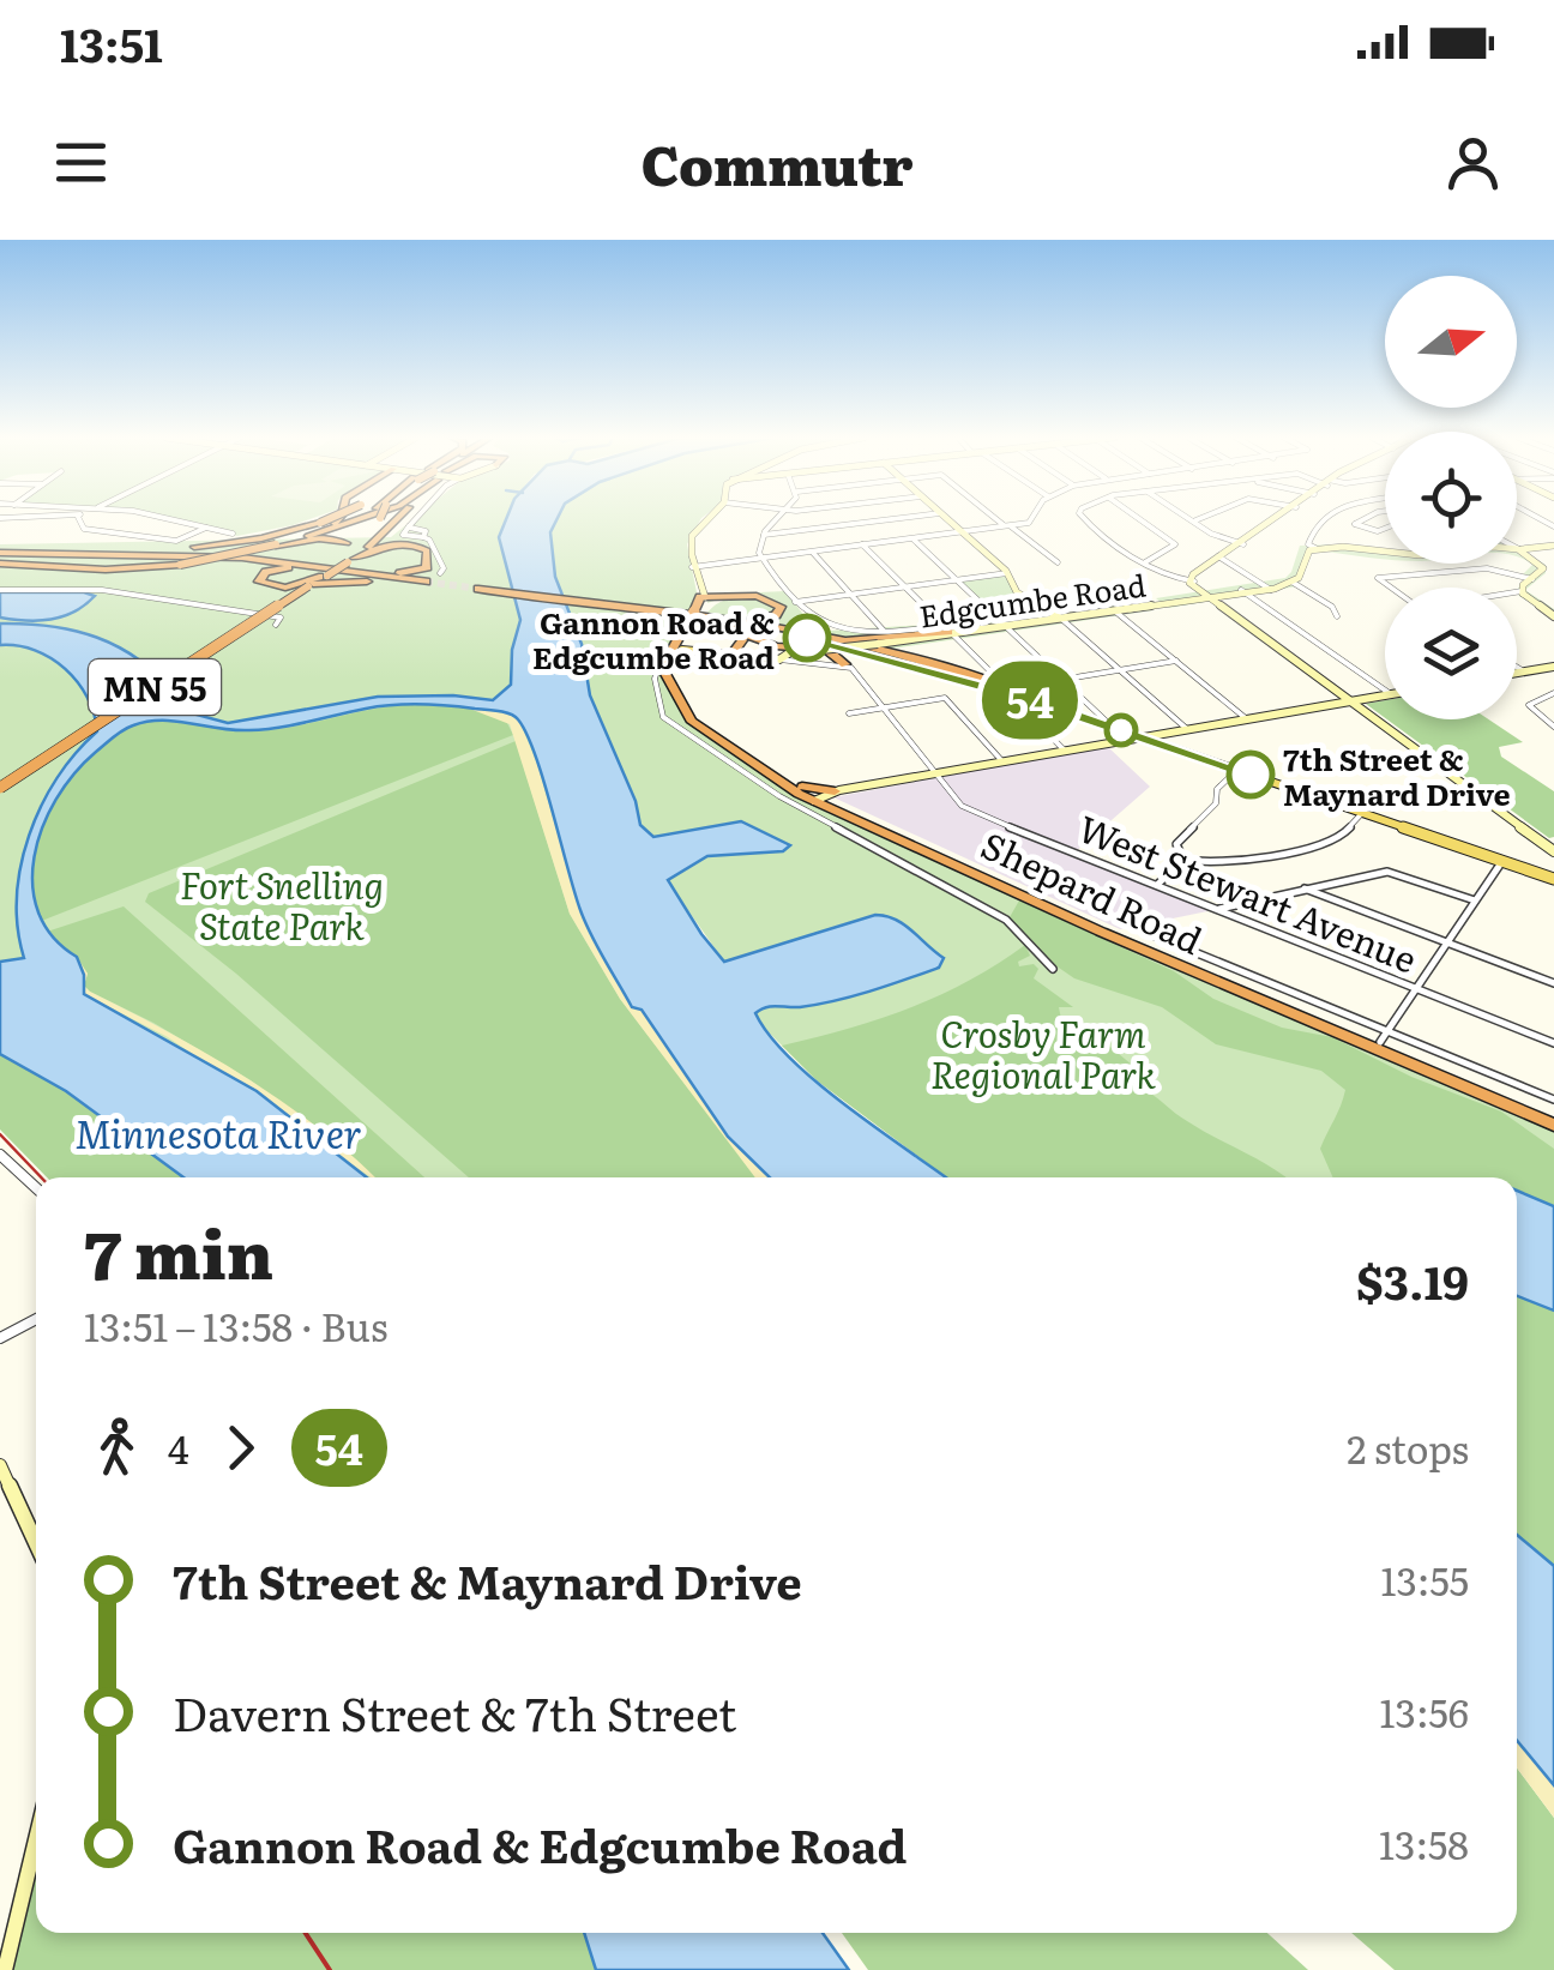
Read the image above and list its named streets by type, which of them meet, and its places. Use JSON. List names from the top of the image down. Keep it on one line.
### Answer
{"streets":{"highway":["MN 55","Shepard Road"],"street":["Edgcumbe Road","West Stewart Avenue"]},"water":["Minnesota River"],"parks":["Fort Snelling State Park","Crosby Farm Regional Park"],"places":["Gannon Road & Edgcumbe Road","7th Street & Maynard Drive"],"lines":["bus line 54"],"north":"right","page":{"status":"13:51","header":"Commutr","on_map":"54","heading":["7 min","13:51 – 13:58 · Bus","$3.19"],"legs":["4","54","2 stops"],"list":[{"name":"7th Street & Maynard Drive","value":"13:55"},{"name":"Davern Street & 7th Street","value":"13:56"},{"name":"Gannon Road & Edgcumbe Road","value":"13:58"}]}}
